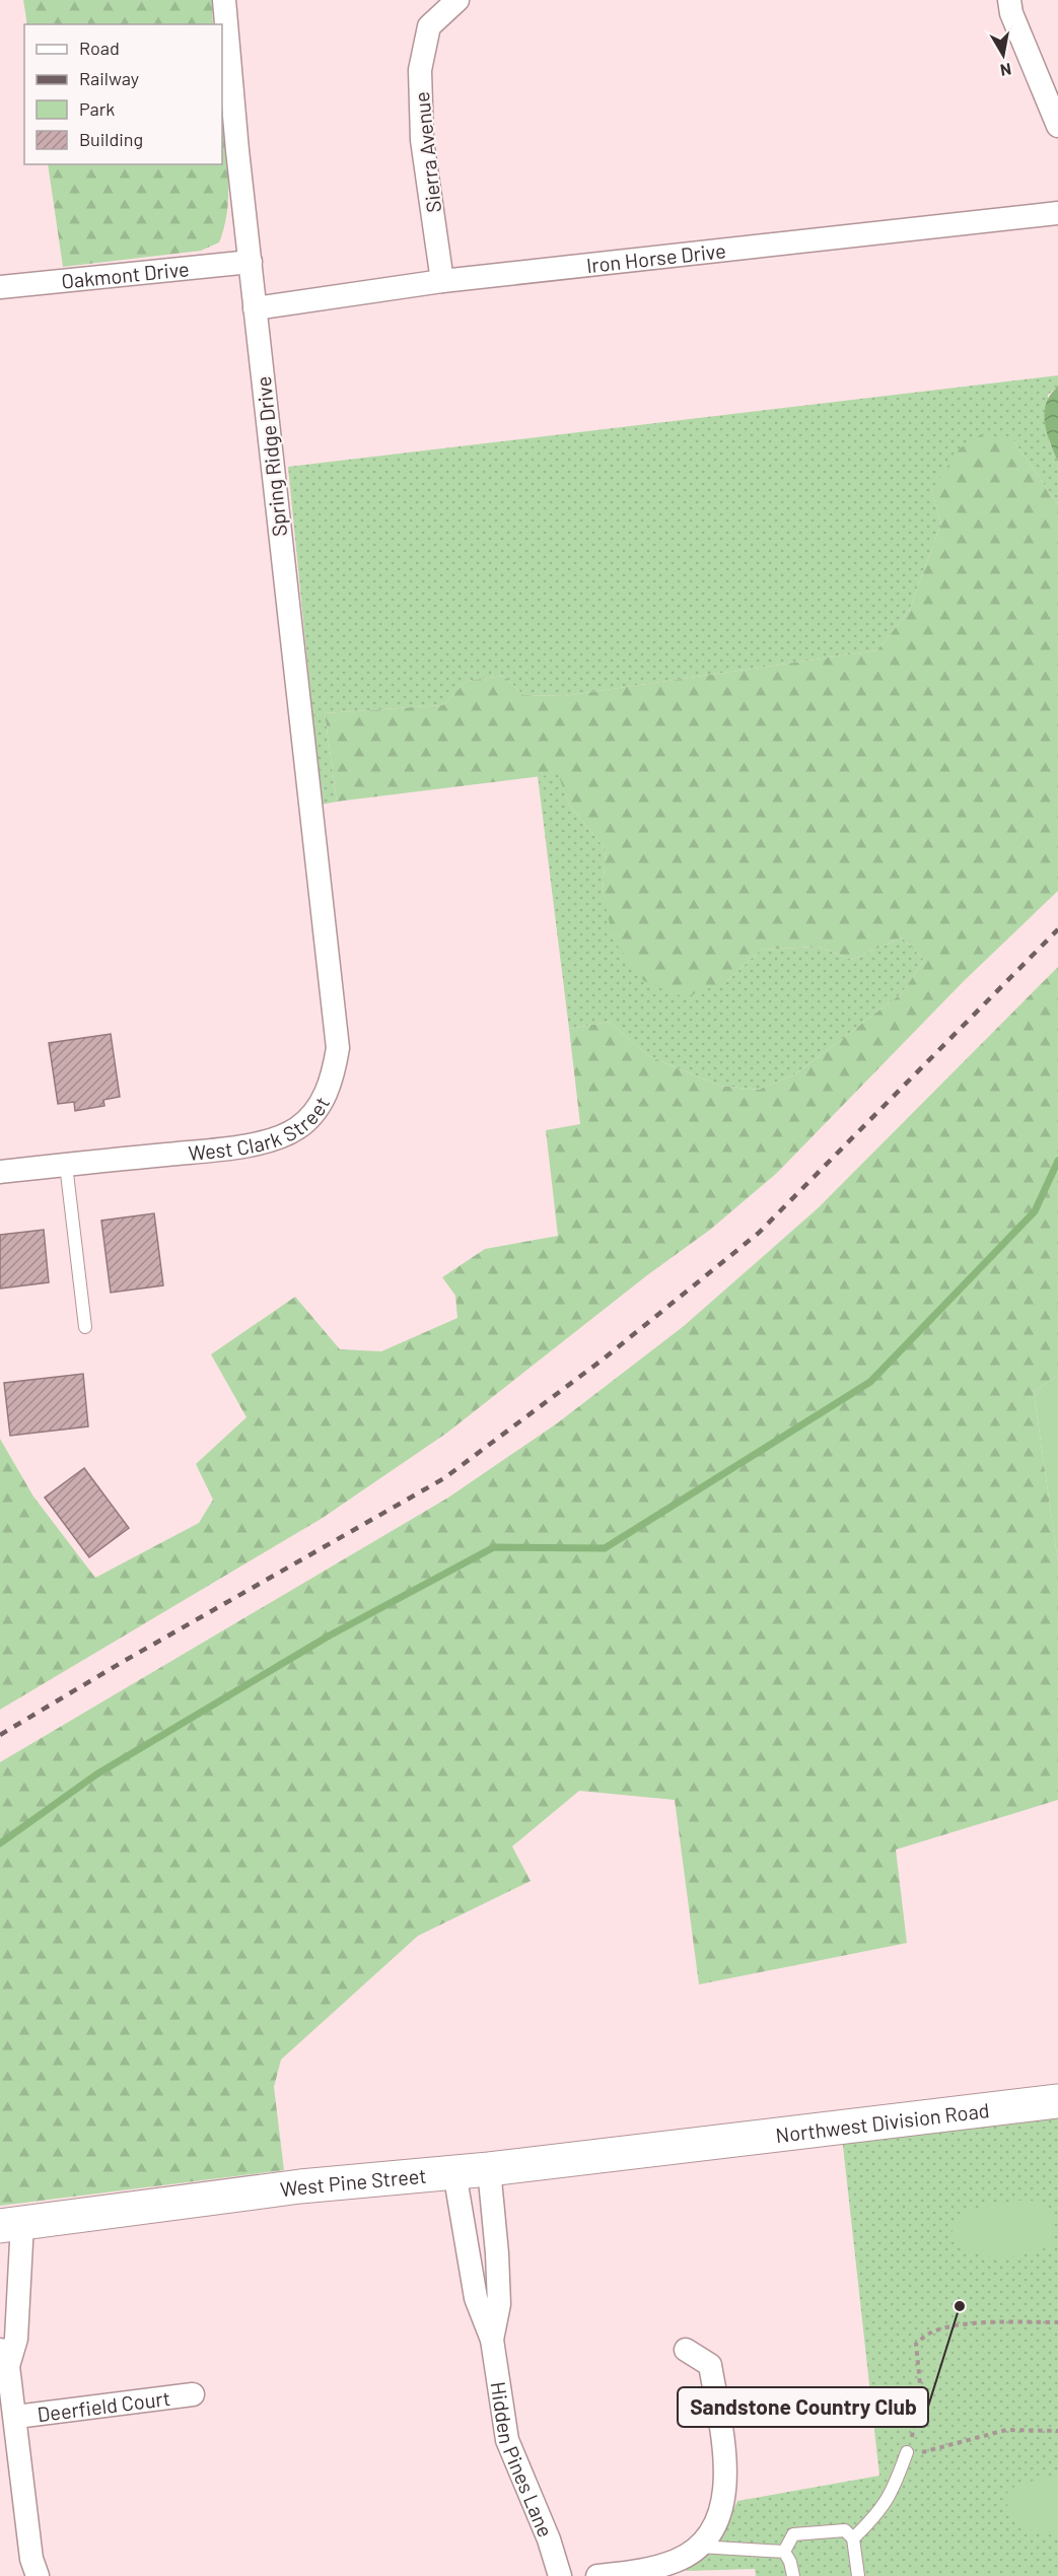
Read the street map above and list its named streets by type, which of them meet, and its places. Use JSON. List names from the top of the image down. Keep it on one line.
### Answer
{"streets":{"street":["Sierra Avenue","Iron Horse Drive","Oakmont Drive","Spring Ridge Drive","West Clark Street","Northwest Division Road","West Pine Street","Deerfield Court","Hidden Pines Lane"]},"crossings":[["Sierra Avenue","Iron Horse Drive"],["Iron Horse Drive","Spring Ridge Drive"],["Oakmont Drive","Spring Ridge Drive"],["Spring Ridge Drive","West Clark Street"],["Northwest Division Road","West Pine Street"],["West Pine Street","Hidden Pines Lane"]],"places":["Sandstone Country Club"],"legend":["Road","Railway","Park","Building"],"north":"bottom"}
